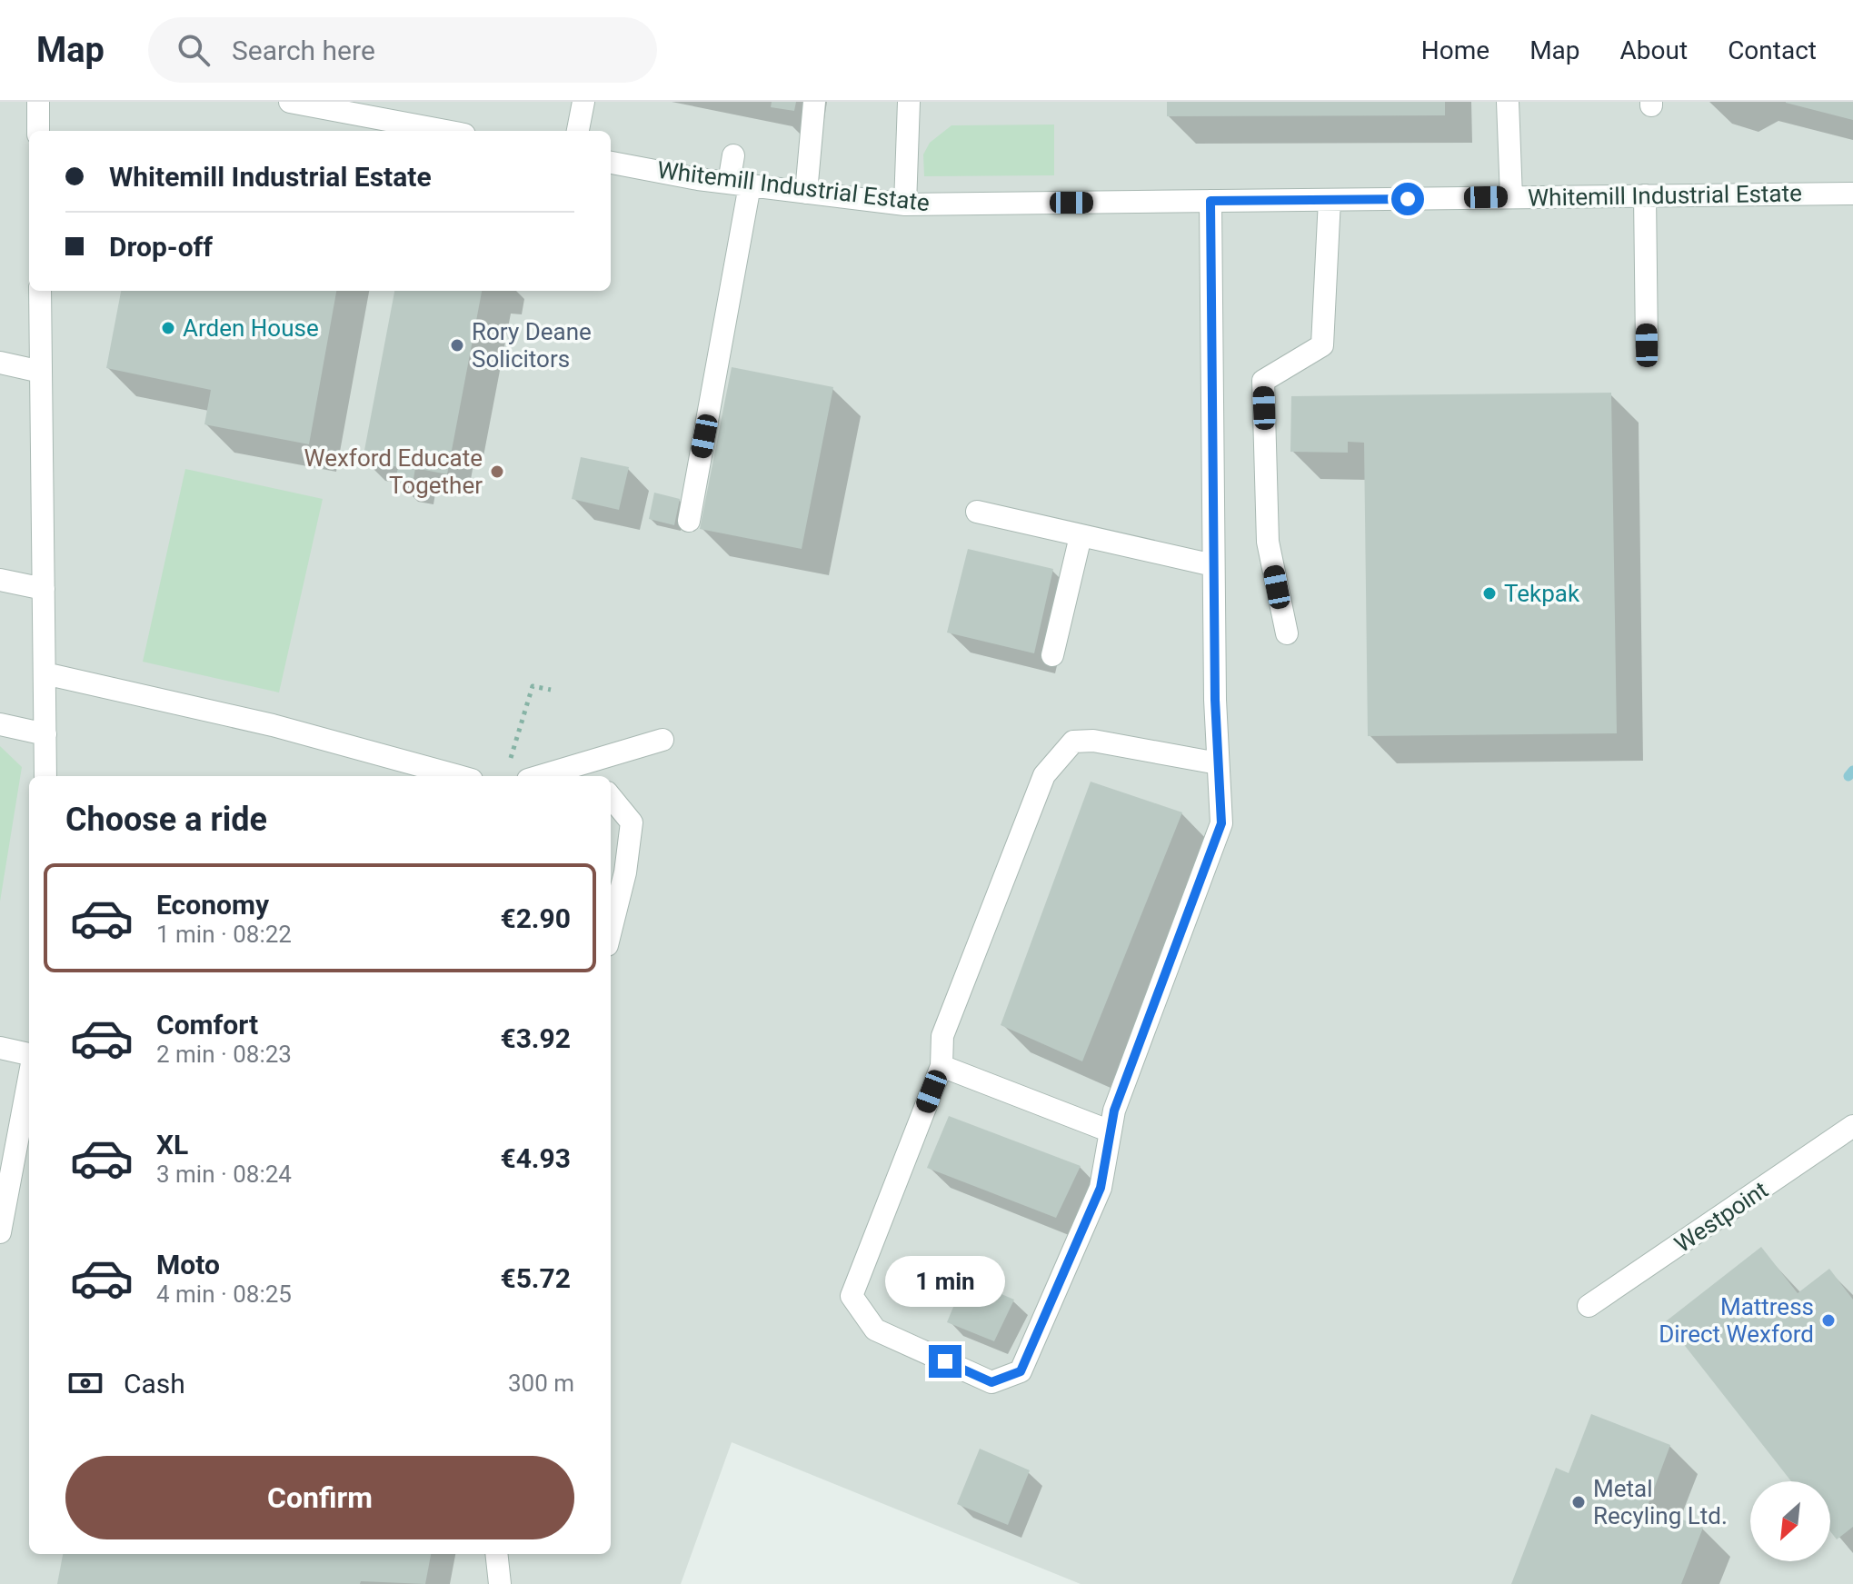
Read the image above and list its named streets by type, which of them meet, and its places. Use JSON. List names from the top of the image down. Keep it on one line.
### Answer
{"streets":{"street":["Whitemill Industrial Estate","Westpoint"]},"places":["Arden House","Rory Deane Solicitors","Wexford Educate Together","Tekpak","Mattress Direct Wexford","Metal Recyling Ltd."],"north":"bottom left","page":{"header":"Map","search":"Search here","nav":["Home","Map","About","Contact"],"banner":["Whitemill Industrial Estate","Drop-off"],"heading":"Choose a ride","list":[{"name":"Economy","note":"1 min · 08:22","value":"€2.90"},{"name":"Comfort","note":"2 min · 08:23","value":"€3.92"},{"name":"XL","note":"3 min · 08:24","value":"€4.93"},{"name":"Moto","note":"4 min · 08:25","value":"€5.72"}],"bubble":"1 min","pay":["Cash","300 m"],"buttons":"Confirm"}}
